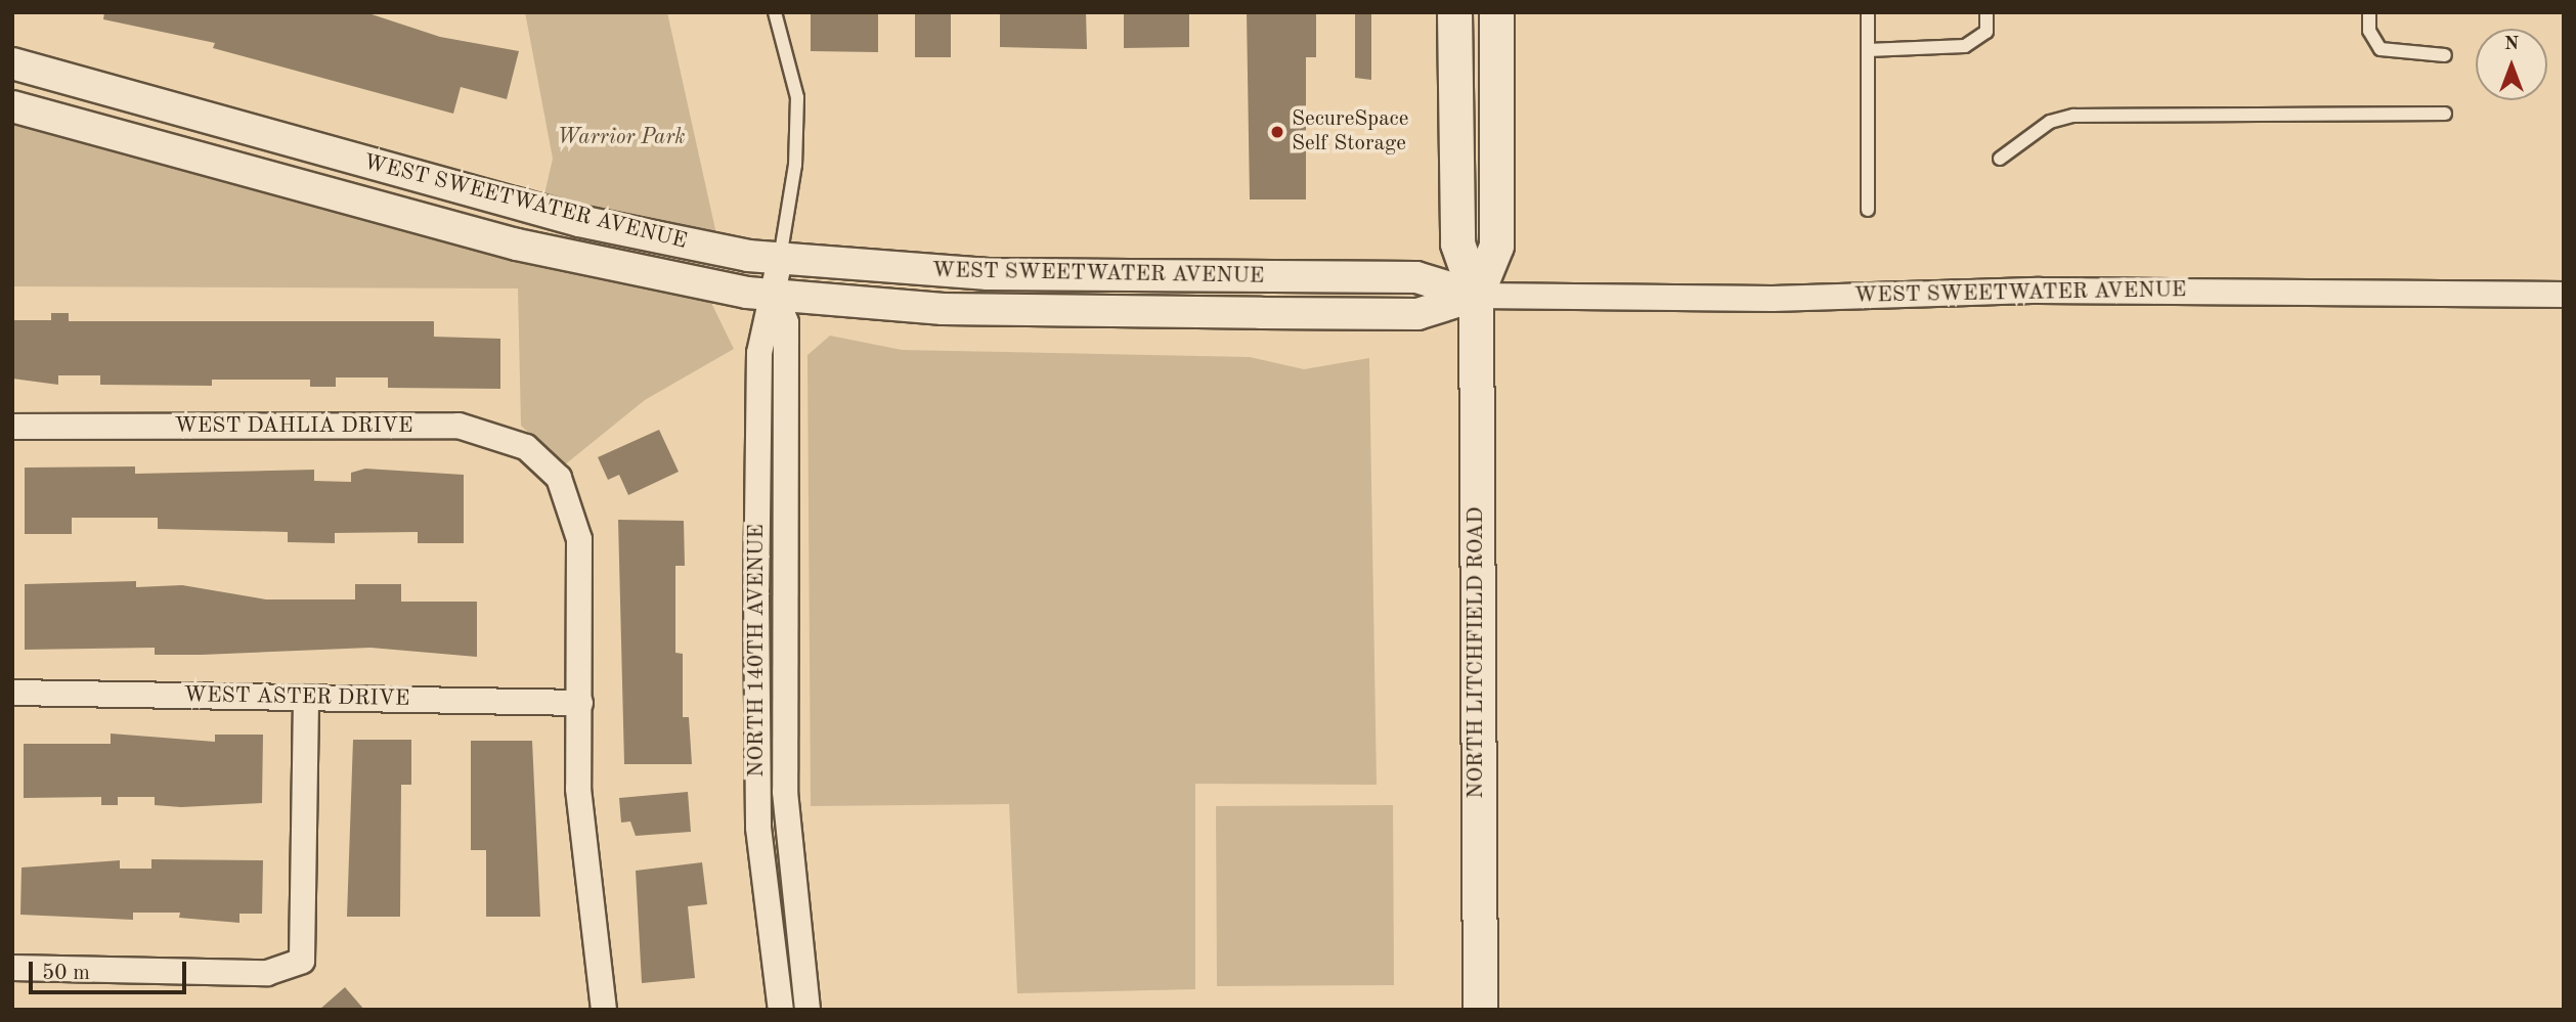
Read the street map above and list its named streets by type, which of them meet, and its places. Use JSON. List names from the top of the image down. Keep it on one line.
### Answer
{"streets":{"main road":["NORTH LITCHFIELD ROAD"],"street":["WEST SWEETWATER AVENUE","WEST DAHLIA DRIVE","NORTH 140TH AVENUE","WEST ASTER DRIVE"]},"crossings":[["WEST SWEETWATER AVENUE","NORTH 140TH AVENUE"],["WEST SWEETWATER AVENUE","NORTH LITCHFIELD ROAD"],["WEST DAHLIA DRIVE","WEST ASTER DRIVE"]],"parks":["Warrior Park"],"places":["SecureSpace Self Storage"],"scale_bar":"50 m","north":"top"}
